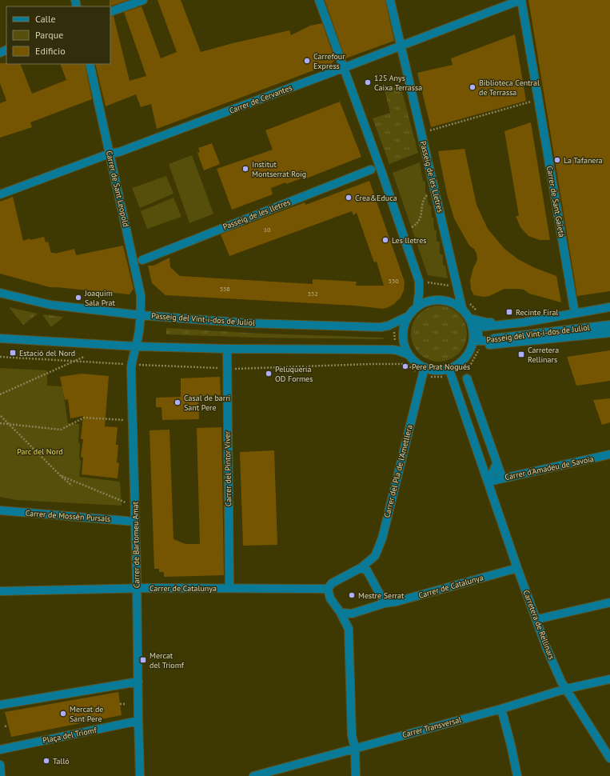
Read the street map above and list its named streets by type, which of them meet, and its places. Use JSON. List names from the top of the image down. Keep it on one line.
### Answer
{"streets":{"street":["Carrer de Cervantes","Passeig de les Lletres","Carrer de Sant Leopold","Carrer de Sant Gaietà","Passeig de les lletres","Passeig del Vint-i-dos de Juliol","Carrer d'Amadeu de Savoia","Carrer del Pintor Viver","Carrer del Pla de l'Ametllera","Carrer de Mossèn Pursals","Carrer de Bartomeu Amat","Carrer de Catalunya","Carretera de Rellinars","Carrer Transversal","Plaça del Triomf"]},"crossings":[["Carrer de Cervantes","Passeig de les Lletres"],["Carrer de Cervantes","Carrer de Sant Leopold"],["Carrer de Cervantes","Carrer de Sant Gaietà"],["Passeig de les Lletres","Passeig del Vint-i-dos de Juliol"],["Passeig de les Lletres","Carrer del Pla de l'Ametllera"],["Passeig de les Lletres","Carretera de Rellinars"],["Carrer de Sant Leopold","Passeig del Vint-i-dos de Juliol"],["Carrer de Sant Leopold","Carrer de Bartomeu Amat"],["Passeig del Vint-i-dos de Juliol","Carrer del Pla de l'Ametllera"],["Passeig del Vint-i-dos de Juliol","Carrer de Bartomeu Amat"],["Passeig del Vint-i-dos de Juliol","Carretera de Rellinars"],["Carrer d'Amadeu de Savoia","Carretera de Rellinars"],["Carrer del Pintor Viver","Carrer de Catalunya"],["Carrer del Pla de l'Ametllera","Carrer de Catalunya"],["Carrer del Pla de l'Ametllera","Carretera de Rellinars"],["Carrer de Mossèn Pursals","Carrer de Bartomeu Amat"],["Carrer de Bartomeu Amat","Carrer de Catalunya"],["Carrer de Bartomeu Amat","Plaça del Triomf"],["Carrer de Catalunya","Carretera de Rellinars"],["Carretera de Rellinars","Carrer Transversal"]],"parks":["Parc del Nord"],"places":{"other":["Carrefour Express","125 Anys Caixa Terrassa","Biblioteca Central de Terrassa","La Tafanera","Institut Montserrat Roig","Crea&Educa","Les lletres","Joaquim Sala Prat","Pere Prat Nogués","Peluquería OD Formes","Casal de barri Sant Pere","Mestre Serrat","Mercat de Sant Pere","Talló"],"transit":["Recinte Firal","Estació del Nord","Carretera Rellinars","Mercat del Triomf"]},"house_numbers":["10","330","338","332"],"legend":["Calle","Parque","Edificio"]}
